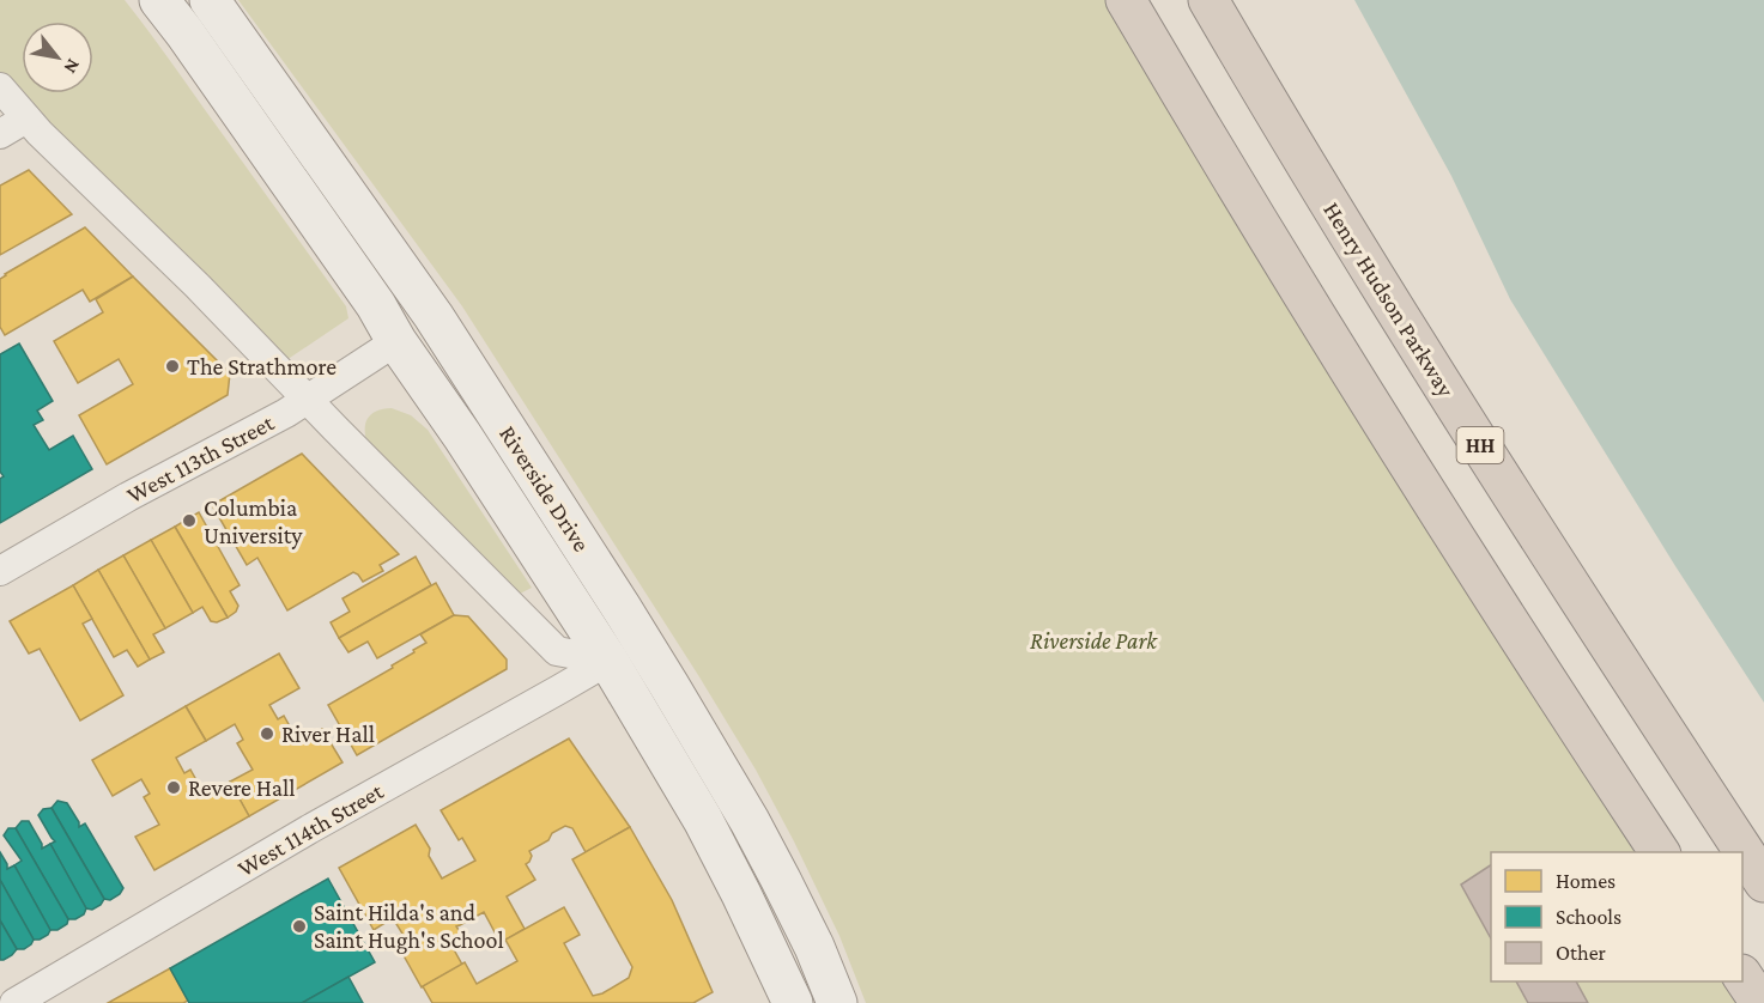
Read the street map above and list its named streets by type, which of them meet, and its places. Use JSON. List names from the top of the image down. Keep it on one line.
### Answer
{"streets":{"highway":["Henry Hudson Parkway","HH"],"main road":["Riverside Drive"],"street":["West 113th Street","West 114th Street"]},"crossings":[["West 113th Street","Riverside Drive"],["Riverside Drive","West 114th Street"]],"parks":["Riverside Park"],"places":["The Strathmore","Columbia University","River Hall","Revere Hall","Saint Hilda's and Saint Hugh's School"],"legend":["Homes","Schools","Other"],"north":"bottom right"}
